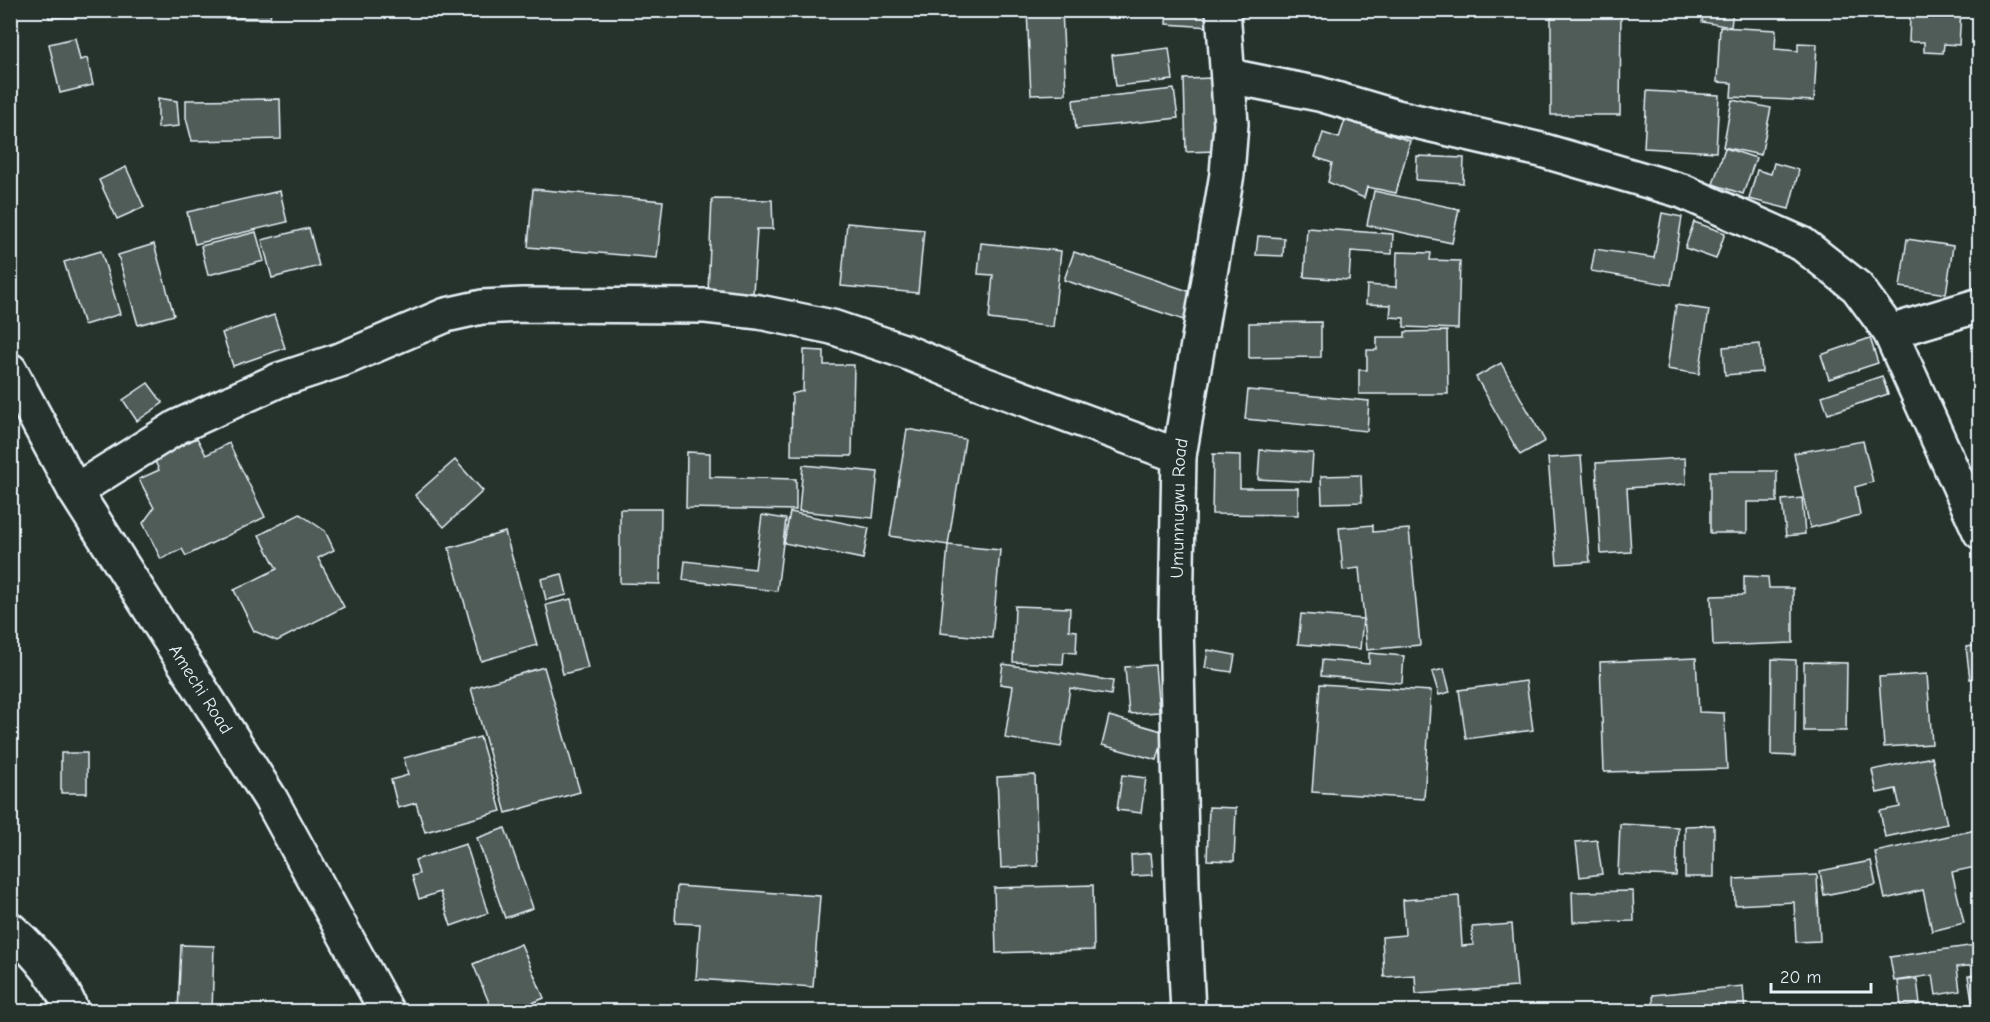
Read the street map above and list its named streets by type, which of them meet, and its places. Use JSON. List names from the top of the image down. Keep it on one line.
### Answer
{"streets":{"street":["Umunnugwu Road","Amechi Road"]},"scale_bar":"20 m"}
